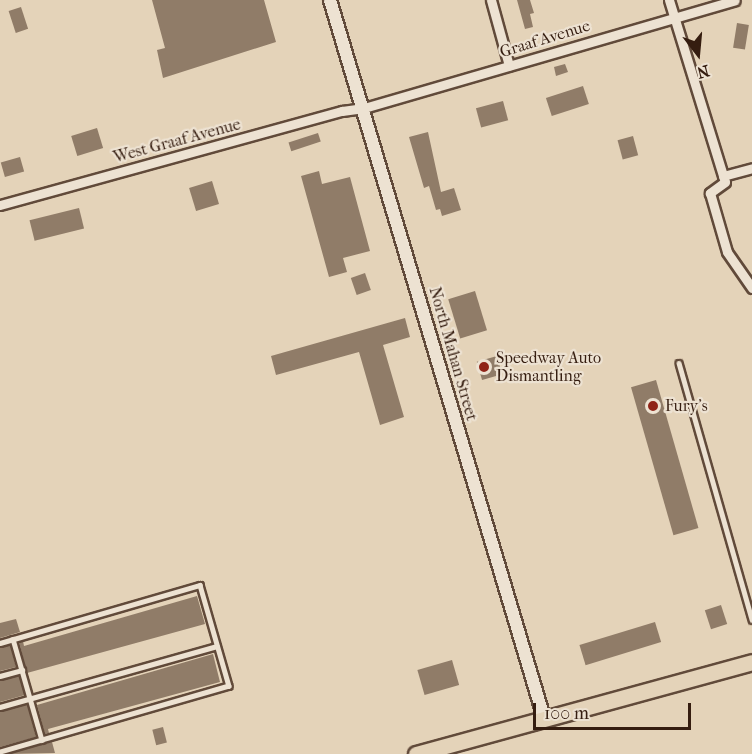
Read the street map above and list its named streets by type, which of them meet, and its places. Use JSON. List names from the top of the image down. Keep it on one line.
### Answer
{"streets":{"street":["Graaf Avenue","West Graaf Avenue","North Mahan Street"]},"crossings":[["Graaf Avenue","West Graaf Avenue"],["Graaf Avenue","North Mahan Street"],["West Graaf Avenue","North Mahan Street"]],"places":["Speedway Auto Dismantling","Fury's"],"scale_bar":"100 m","north":"bottom"}
